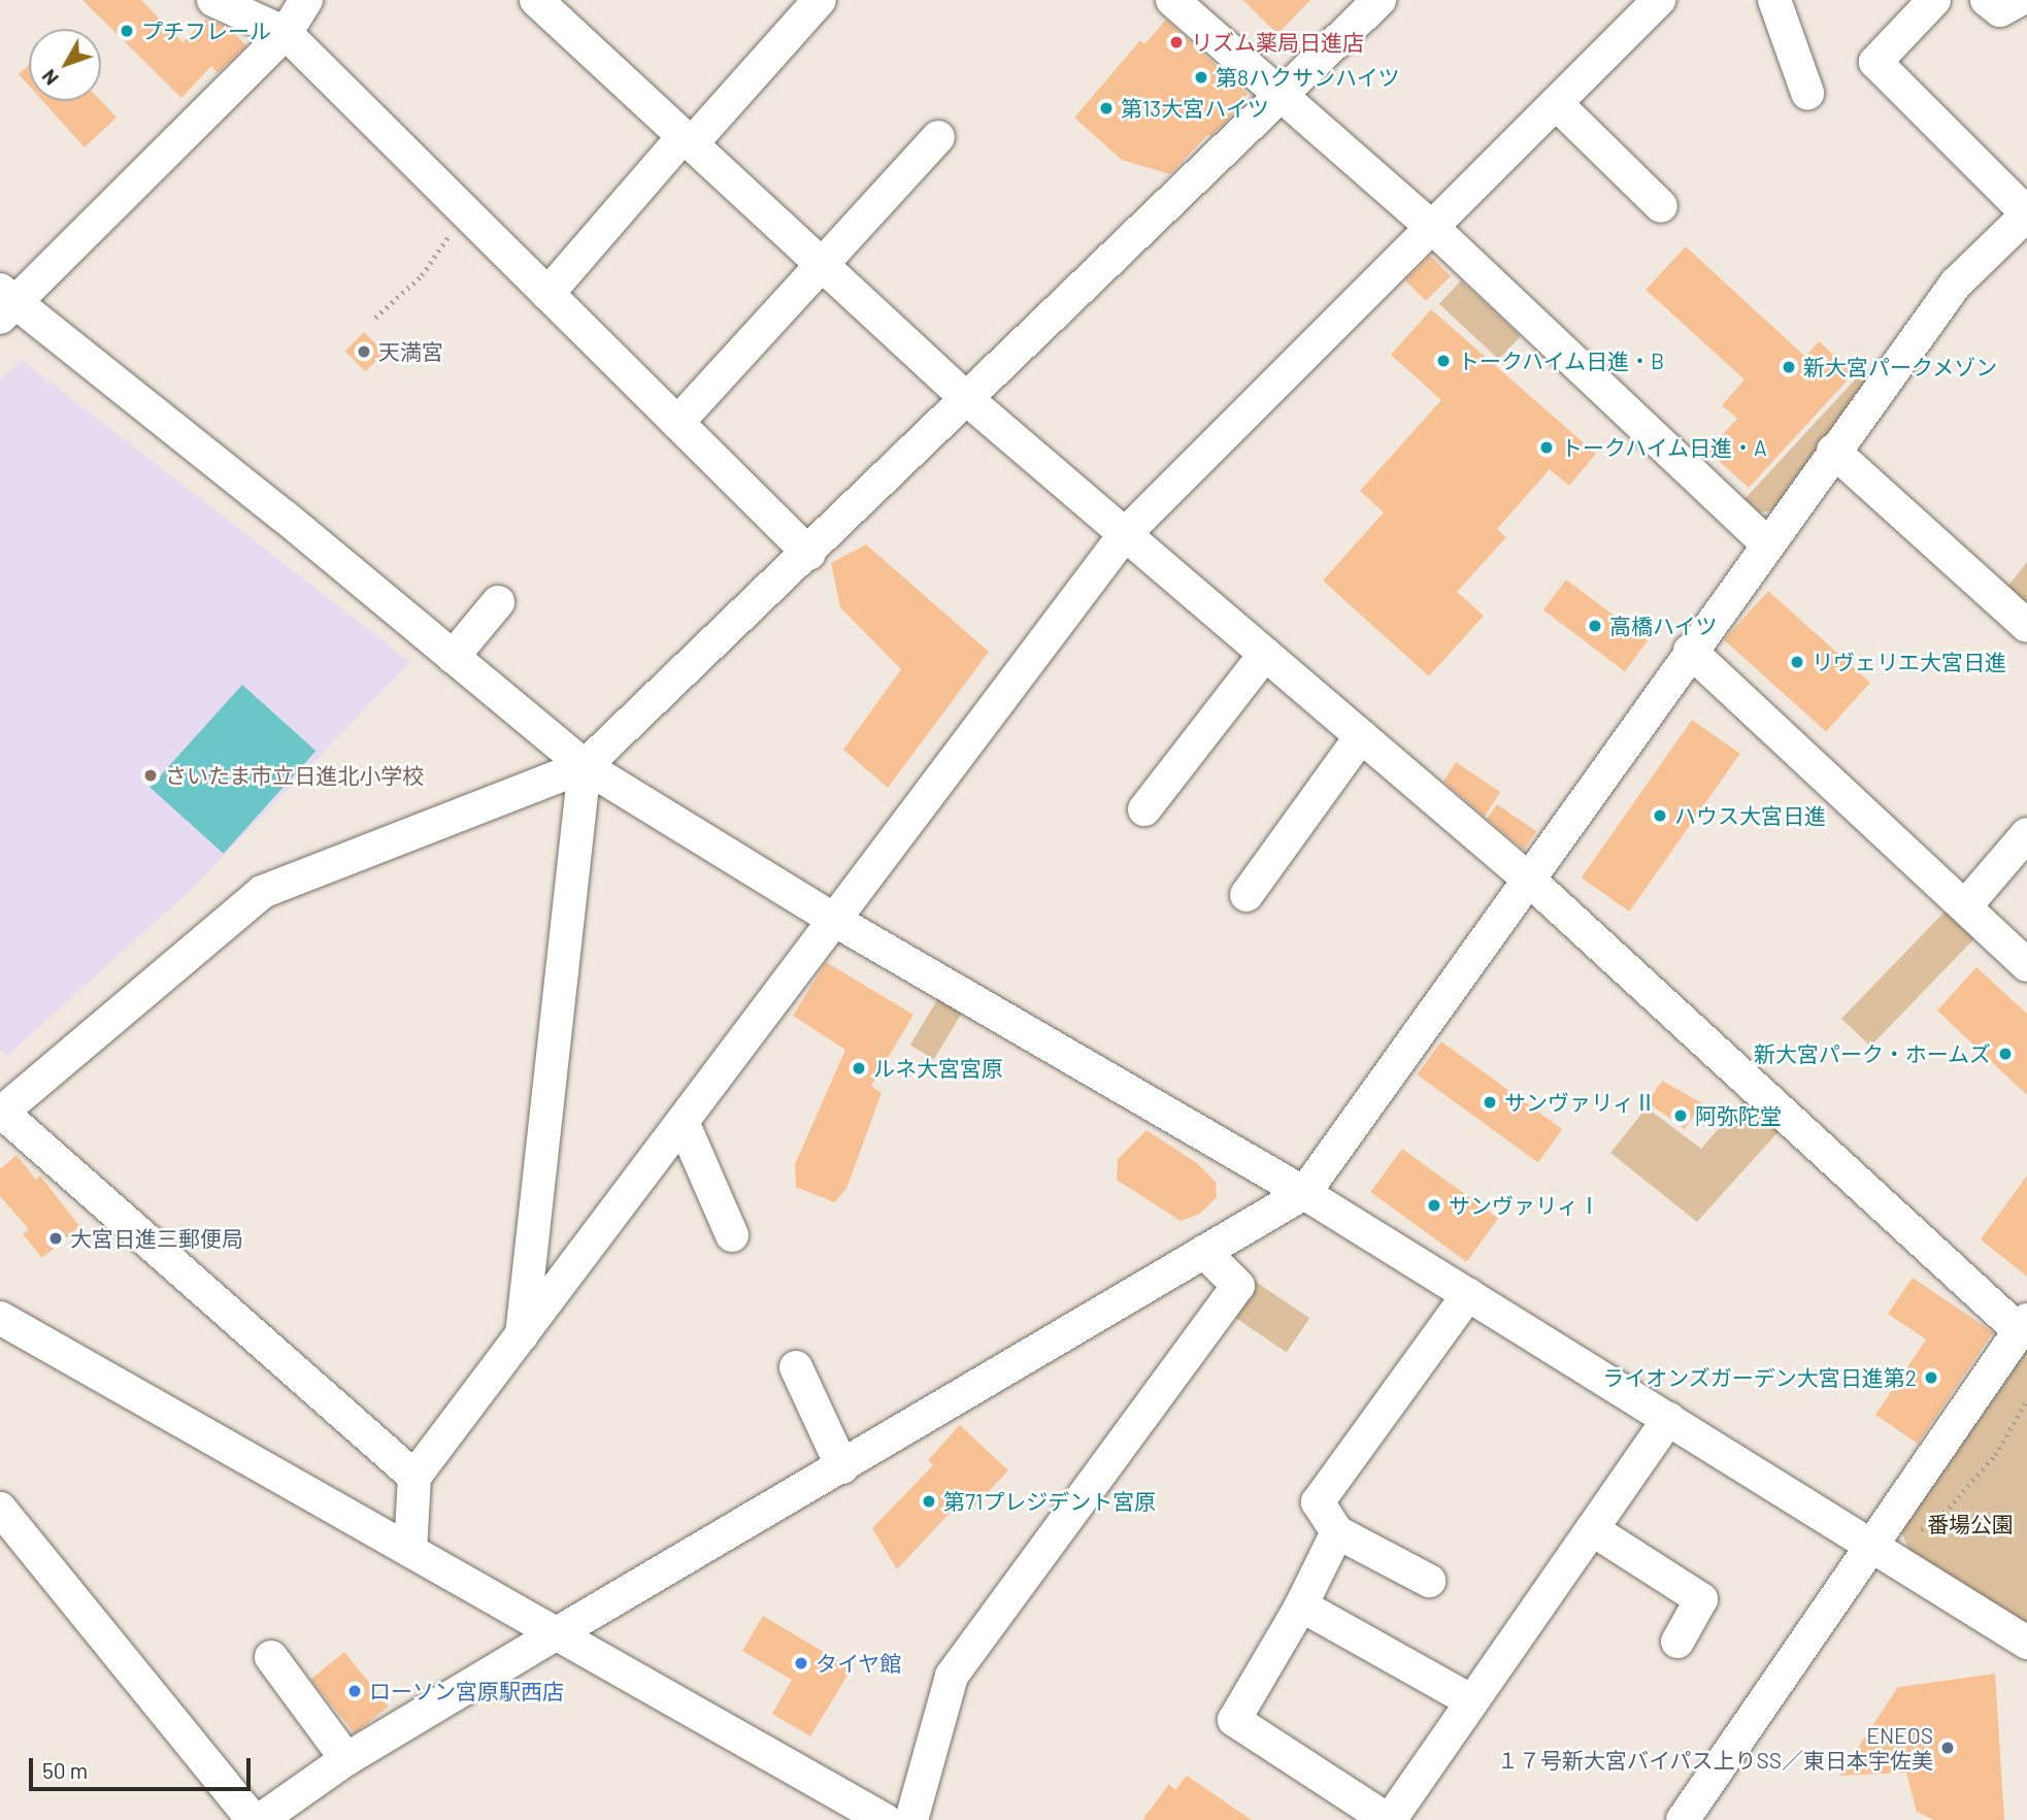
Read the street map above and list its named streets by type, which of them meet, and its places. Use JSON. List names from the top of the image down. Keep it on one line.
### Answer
{"parks":["番場公園"],"places":["プチフレール","リズム薬局日進店","第8ハクサンハイツ","第13大宮ハイツ","天満宮","トークハイム日進・B","新大宮パークメゾン","トークハイム日進・A","高橋ハイツ","リヴェリエ大宮日進","さいたま市立日進北小学校","ハウス大宮日進","新大宮パーク・ホームズ","ルネ大宮宮原","サンヴァリィⅡ","阿弥陀堂","サンヴァリィⅠ","大宮日進三郵便局","ライオンズガーデン大宮日進第2","第71プレジデント宮原","タイヤ館","ローソン宮原駅西店","ENEOS １７号新大宮バイパス上りSS／東日本宇佐美"],"scale_bar":"50 m","north":"bottom left"}
